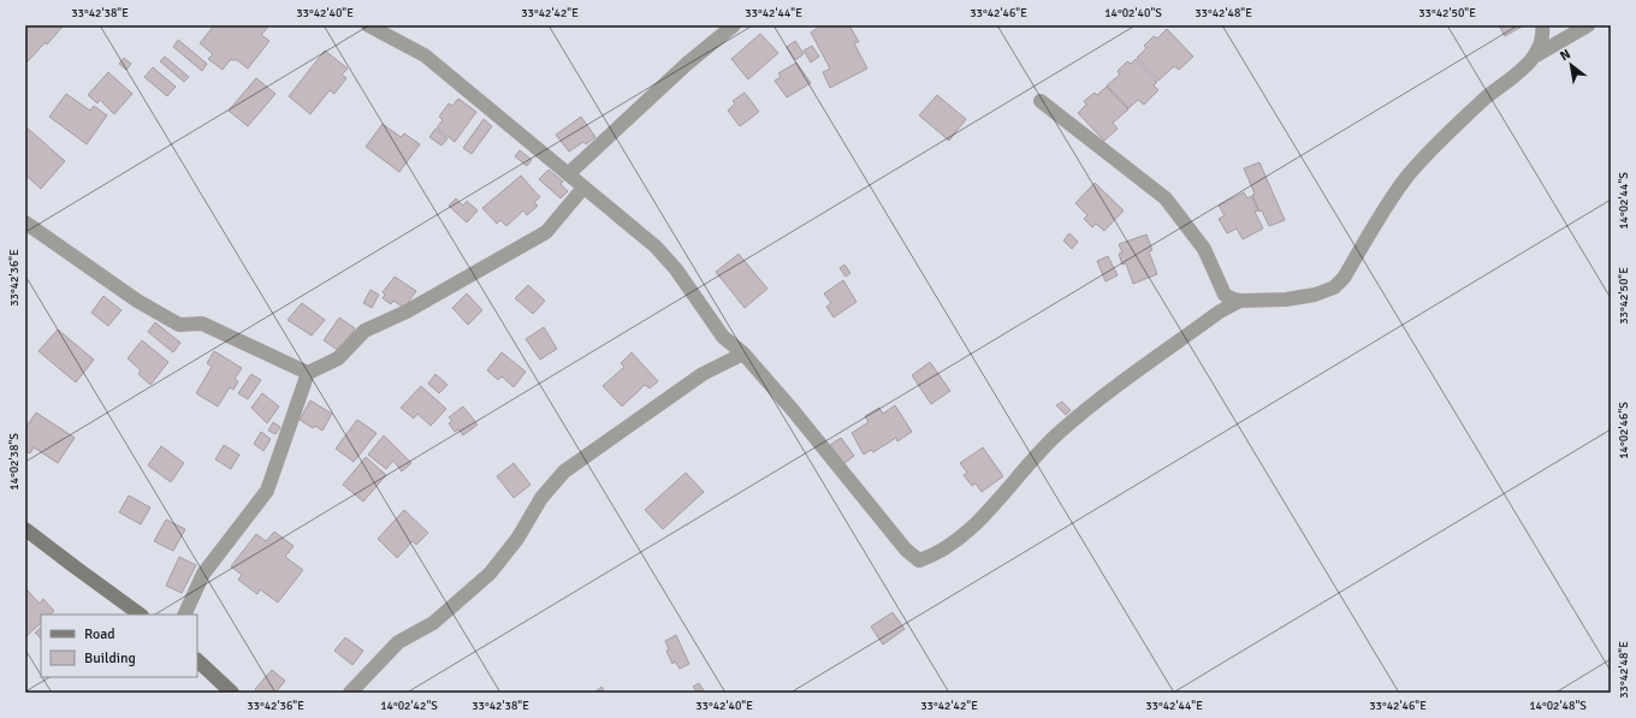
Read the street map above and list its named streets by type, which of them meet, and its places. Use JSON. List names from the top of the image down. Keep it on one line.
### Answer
{"legend":["Road","Building"],"north":"top left","coordinates":["33°42'38\"E","33°42'40\"E","33°42'42\"E","33°42'44\"E","33°42'46\"E","14°02'40\"S","33°42'48\"E","33°42'50\"E","14°02'44\"S","33°42'36\"E","14°02'46\"S","14°02'38\"S","14°02'42\"S","14°02'48\"S"]}
